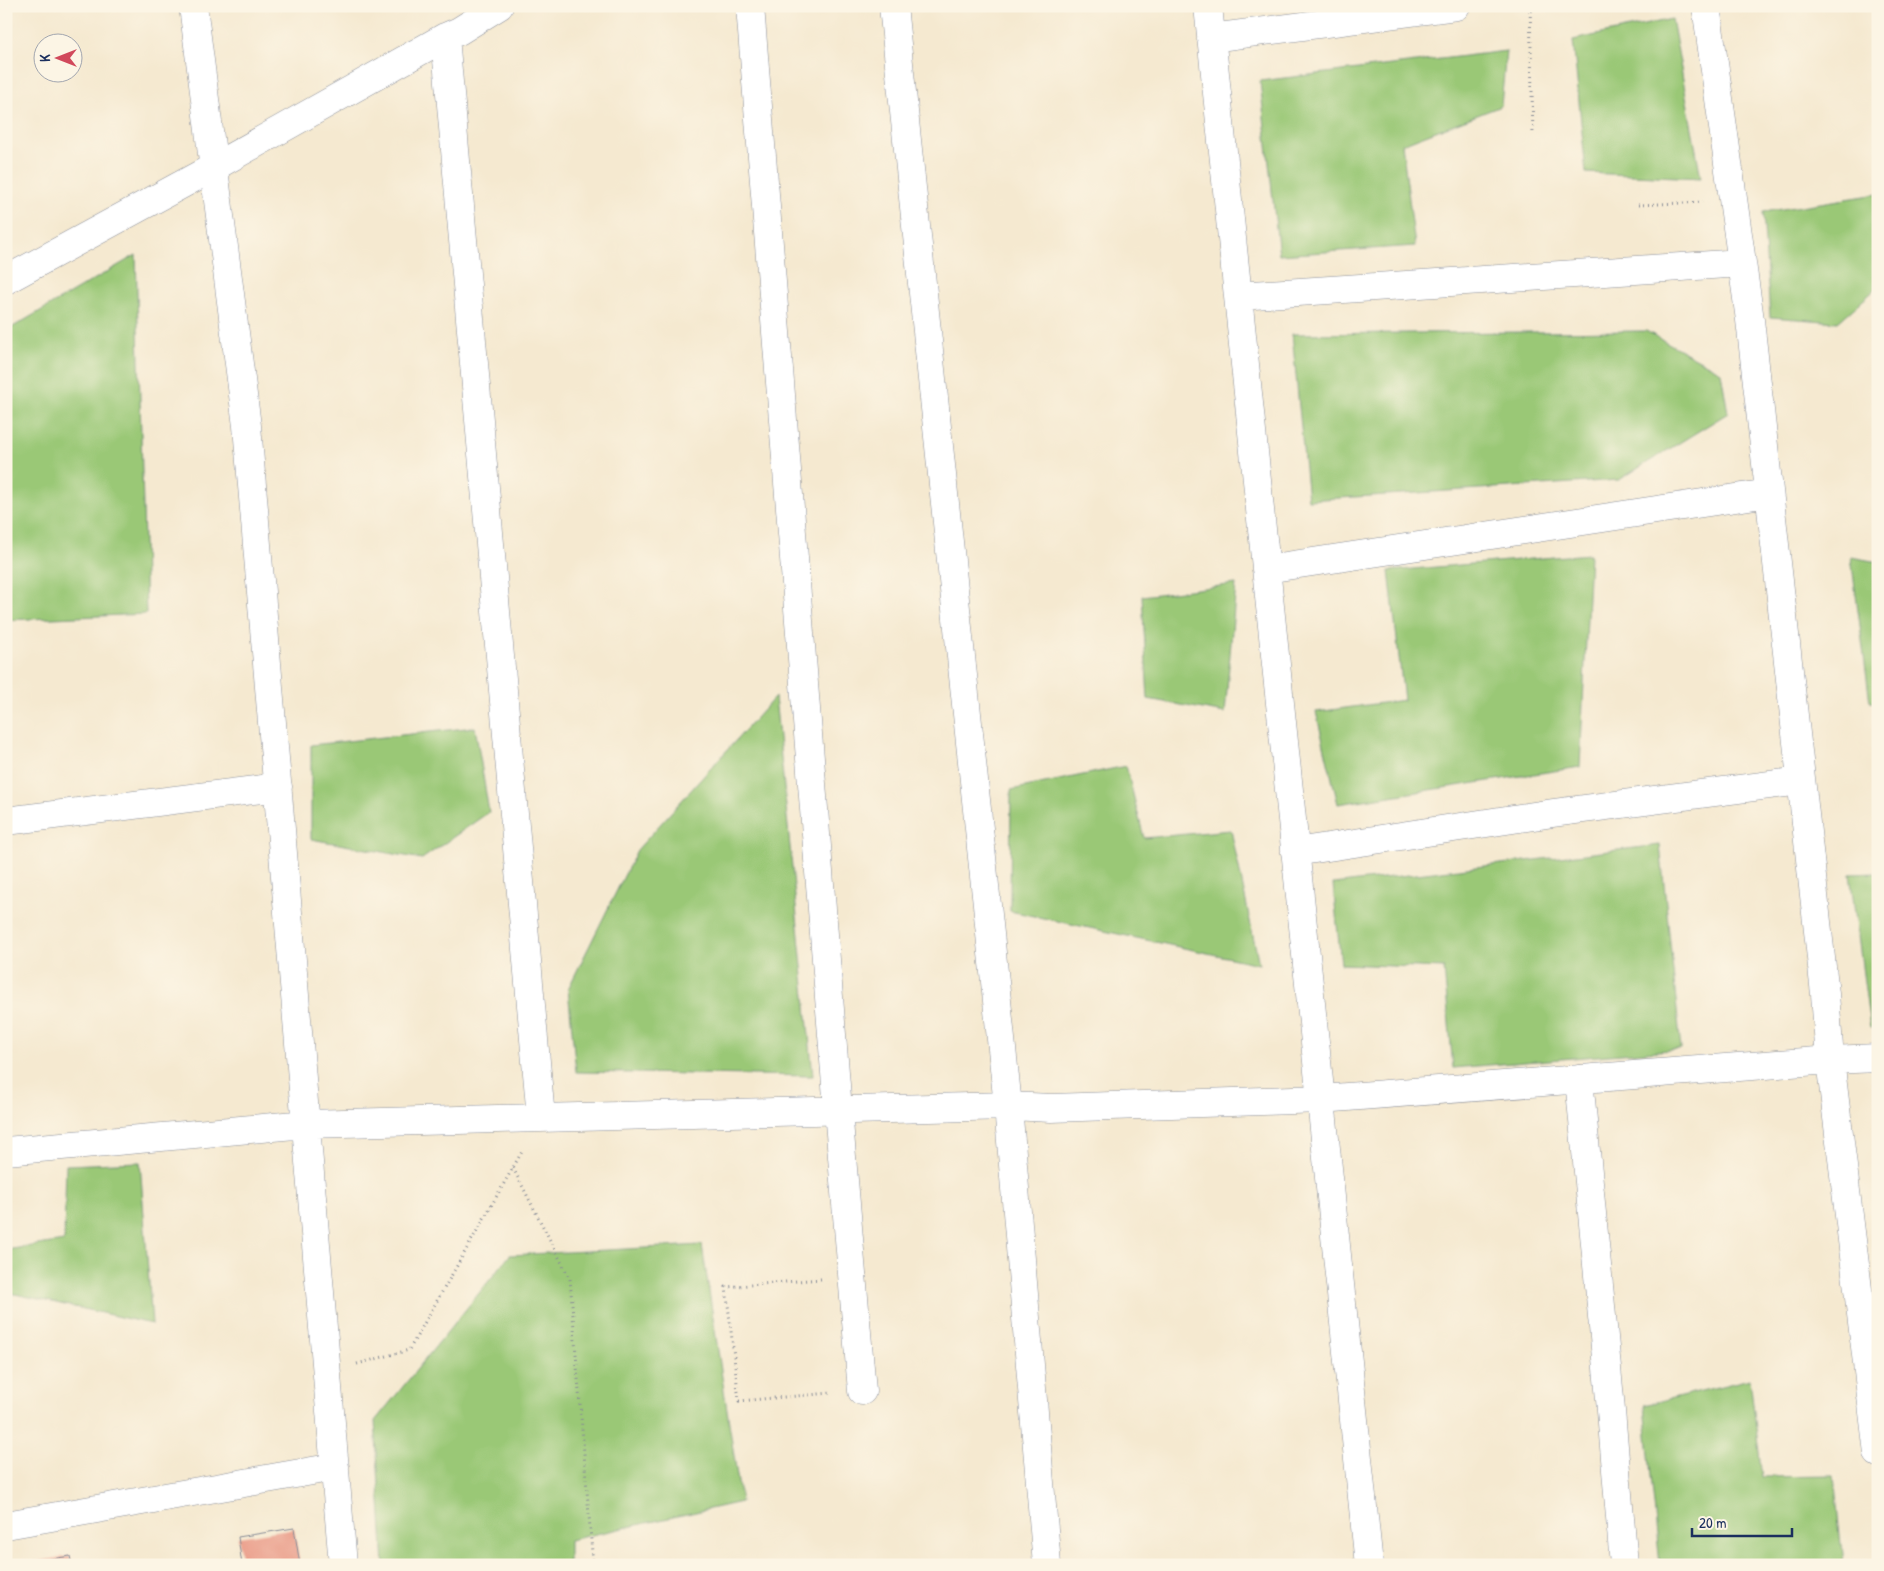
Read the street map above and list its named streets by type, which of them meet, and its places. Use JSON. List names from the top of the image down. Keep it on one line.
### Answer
{"scale_bar":"20 m","north":"left"}
